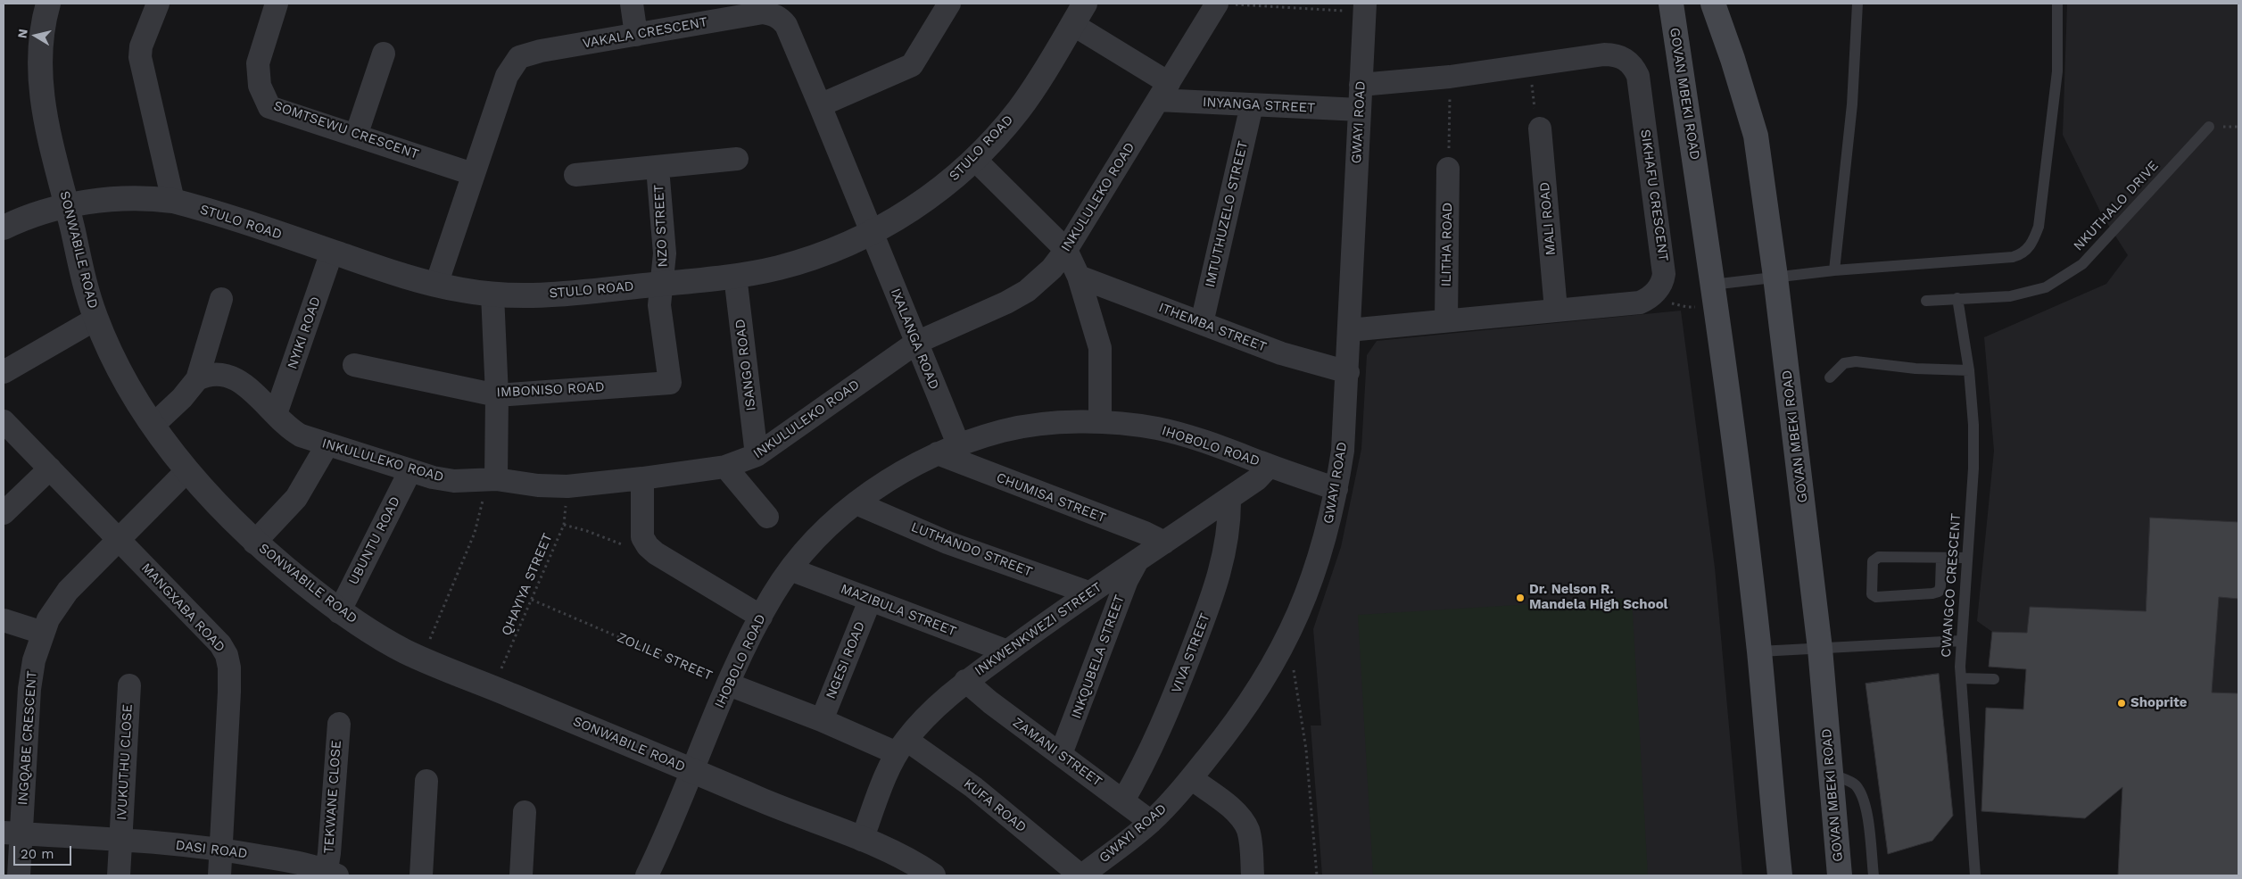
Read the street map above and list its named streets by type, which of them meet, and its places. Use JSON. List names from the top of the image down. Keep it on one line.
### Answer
{"streets":{"main road":["GOVAN MBEKI ROAD"],"street":["VAKALA CRESCENT","INYANGA STREET","GWAYI ROAD","SOMTSEWU CRESCENT","STULO ROAD","SIKHAFU CRESCENT","INKULULEKO ROAD","IMTUTHUZELO STREET","MALI ROAD","NZO STREET","ILITHA ROAD","SONWABILE ROAD","ITHEMBA STREET","NYIKI ROAD","IXALANGA ROAD","ISANGO ROAD","IMBONISO ROAD","IHOBOLO ROAD","CHUMISA STREET","UBUNTU ROAD","LUTHANDO STREET","MANGXABA ROAD","MAZIBULA STREET","INKWENKWEZI STREET","VIVA STREET","ZOLILE STREET","INKQUBELA STREET","NGESI ROAD","INGQABE CRESCENT","ZAMANI STREET","IVUKUTHU CLOSE","TEKWANE CLOSE","KUFA ROAD","DASI ROAD"],"lane":["NKUTHALO DRIVE","CWANGCO CRESCENT"],"path":["QHAYIYA STREET"]},"crossings":[["VAKALA CRESCENT","SOMTSEWU CRESCENT"],["VAKALA CRESCENT","STULO ROAD"],["VAKALA CRESCENT","IXALANGA ROAD"],["INYANGA STREET","GWAYI ROAD"],["INYANGA STREET","STULO ROAD"],["INYANGA STREET","INKULULEKO ROAD"],["INYANGA STREET","IMTUTHUZELO STREET"],["GWAYI ROAD","SIKHAFU CRESCENT"],["GWAYI ROAD","ITHEMBA STREET"],["GWAYI ROAD","IHOBOLO ROAD"],["GWAYI ROAD","ZAMANI STREET"],["GWAYI ROAD","KUFA ROAD"],["STULO ROAD","NZO STREET"],["STULO ROAD","SONWABILE ROAD"],["STULO ROAD","NYIKI ROAD"],["STULO ROAD","IXALANGA ROAD"],["STULO ROAD","ISANGO ROAD"],["SIKHAFU CRESCENT","MALI ROAD"],["SIKHAFU CRESCENT","ILITHA ROAD"],["INKULULEKO ROAD","NYIKI ROAD"],["INKULULEKO ROAD","IXALANGA ROAD"],["INKULULEKO ROAD","ISANGO ROAD"],["INKULULEKO ROAD","UBUNTU ROAD"],["INKULULEKO ROAD","QHAYIYA STREET"],["NKUTHALO DRIVE","CWANGCO CRESCENT"],["IMTUTHUZELO STREET","ITHEMBA STREET"],["NZO STREET","IMBONISO ROAD"],["SONWABILE ROAD","IHOBOLO ROAD"],["SONWABILE ROAD","UBUNTU ROAD"],["SONWABILE ROAD","QHAYIYA STREET"],["SONWABILE ROAD","INKWENKWEZI STREET"],["SONWABILE ROAD","INGQABE CRESCENT"],["IXALANGA ROAD","IHOBOLO ROAD"],["IXALANGA ROAD","CHUMISA STREET"],["IHOBOLO ROAD","CHUMISA STREET"],["IHOBOLO ROAD","LUTHANDO STREET"],["IHOBOLO ROAD","MAZIBULA STREET"],["IHOBOLO ROAD","INKWENKWEZI STREET"],["IHOBOLO ROAD","ZOLILE STREET"],["CHUMISA STREET","INKWENKWEZI STREET"],["LUTHANDO STREET","INKWENKWEZI STREET"],["QHAYIYA STREET","ZOLILE STREET"],["MANGXABA ROAD","INGQABE CRESCENT"],["MANGXABA ROAD","DASI ROAD"],["MAZIBULA STREET","INKWENKWEZI STREET"],["MAZIBULA STREET","NGESI ROAD"],["INKWENKWEZI STREET","VIVA STREET"],["INKWENKWEZI STREET","ZOLILE STREET"],["INKWENKWEZI STREET","INKQUBELA STREET"],["INKWENKWEZI STREET","ZAMANI STREET"],["INKWENKWEZI STREET","KUFA ROAD"],["VIVA STREET","ZAMANI STREET"],["ZOLILE STREET","NGESI ROAD"],["ZOLILE STREET","KUFA ROAD"],["INKQUBELA STREET","ZAMANI STREET"],["INGQABE CRESCENT","DASI ROAD"],["IVUKUTHU CLOSE","DASI ROAD"],["TEKWANE CLOSE","DASI ROAD"]],"places":["Dr. Nelson R. Mandela High School","Shoprite"],"scale_bar":"20 m","north":"left"}
